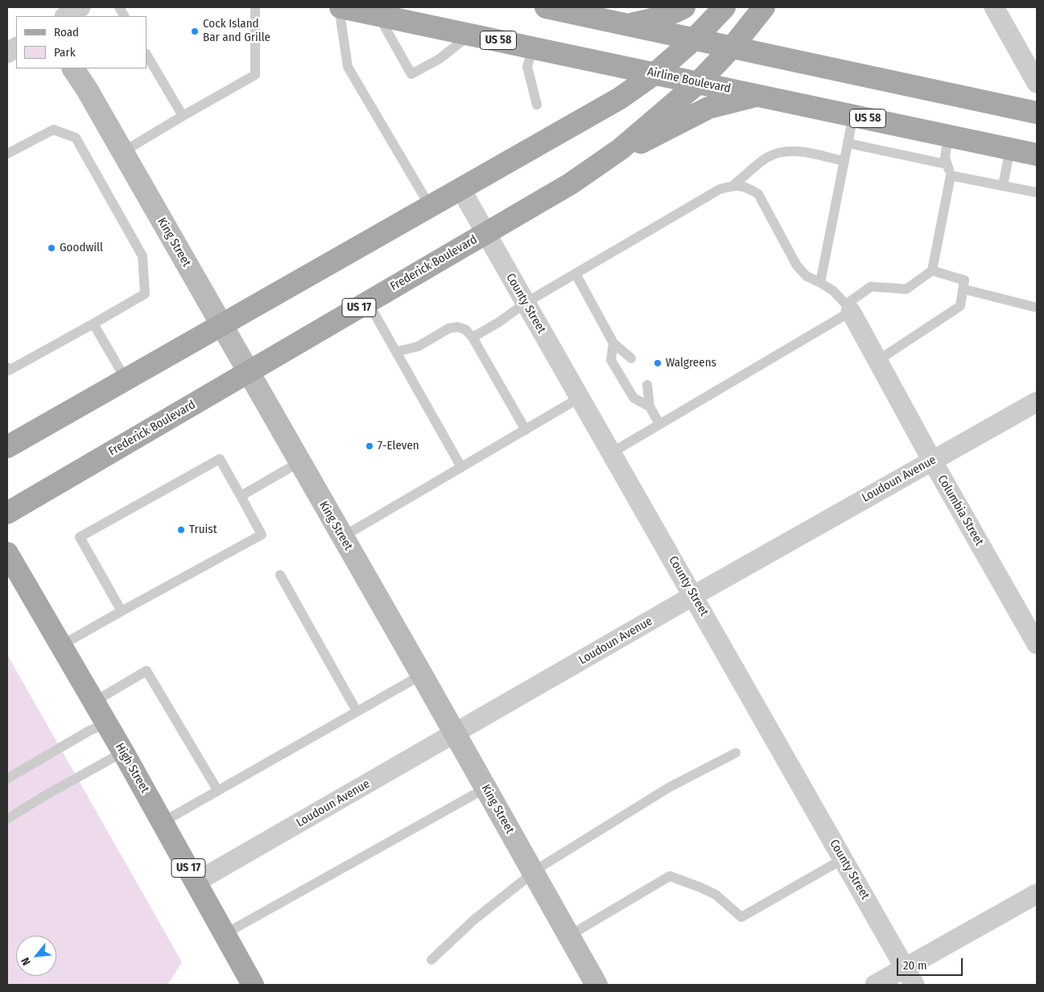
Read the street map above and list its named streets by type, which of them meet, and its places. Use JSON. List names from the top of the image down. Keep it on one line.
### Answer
{"streets":{"main road":["US 58","Airline Boulevard","Frederick Boulevard","US 17","High Street"],"street":["King Street","County Street","Loudoun Avenue","Columbia Street"]},"crossings":[["Airline Boulevard","Frederick Boulevard"],["King Street","Frederick Boulevard"],["King Street","Loudoun Avenue"],["Frederick Boulevard","County Street"],["County Street","Loudoun Avenue"],["Loudoun Avenue","Columbia Street"],["Loudoun Avenue","High Street"]],"places":["Cock Island Bar and Grille","Goodwill","Walgreens","7-Eleven","Truist"],"legend":["Road","Park"],"scale_bar":"20 m","north":"bottom left"}
